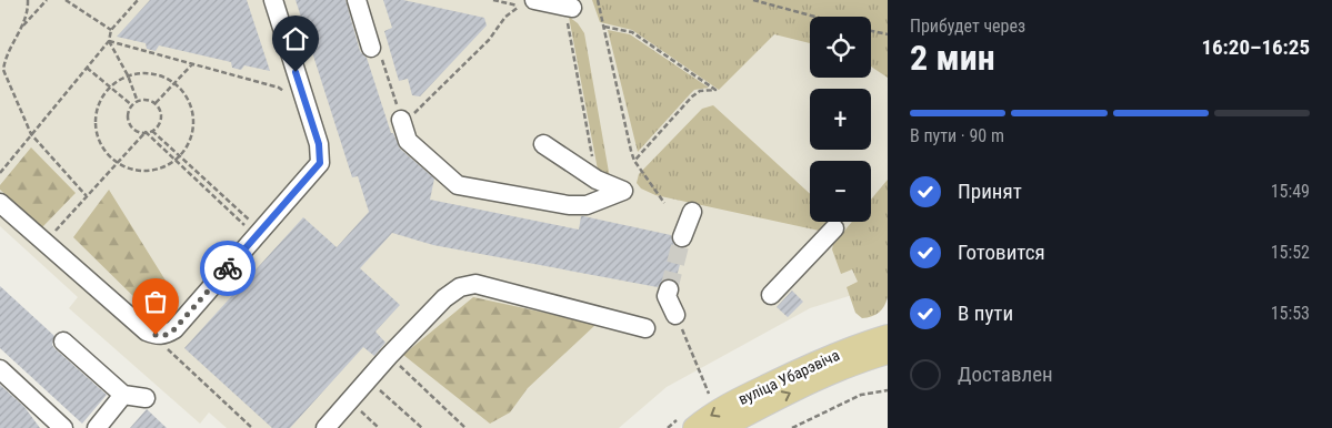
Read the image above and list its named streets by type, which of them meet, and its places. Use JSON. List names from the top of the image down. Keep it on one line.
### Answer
{"streets":{"main road":["вуліца Убарэвіча"]},"page":{"heading":["2 мин","Прибудет через","16:20–16:25"],"map_buttons":["+","−"],"bar":"В пути · 90 m","list":[["Принят","15:49"],["Готовится","15:52"],["В пути","15:53"],"Доставлен"]}}
